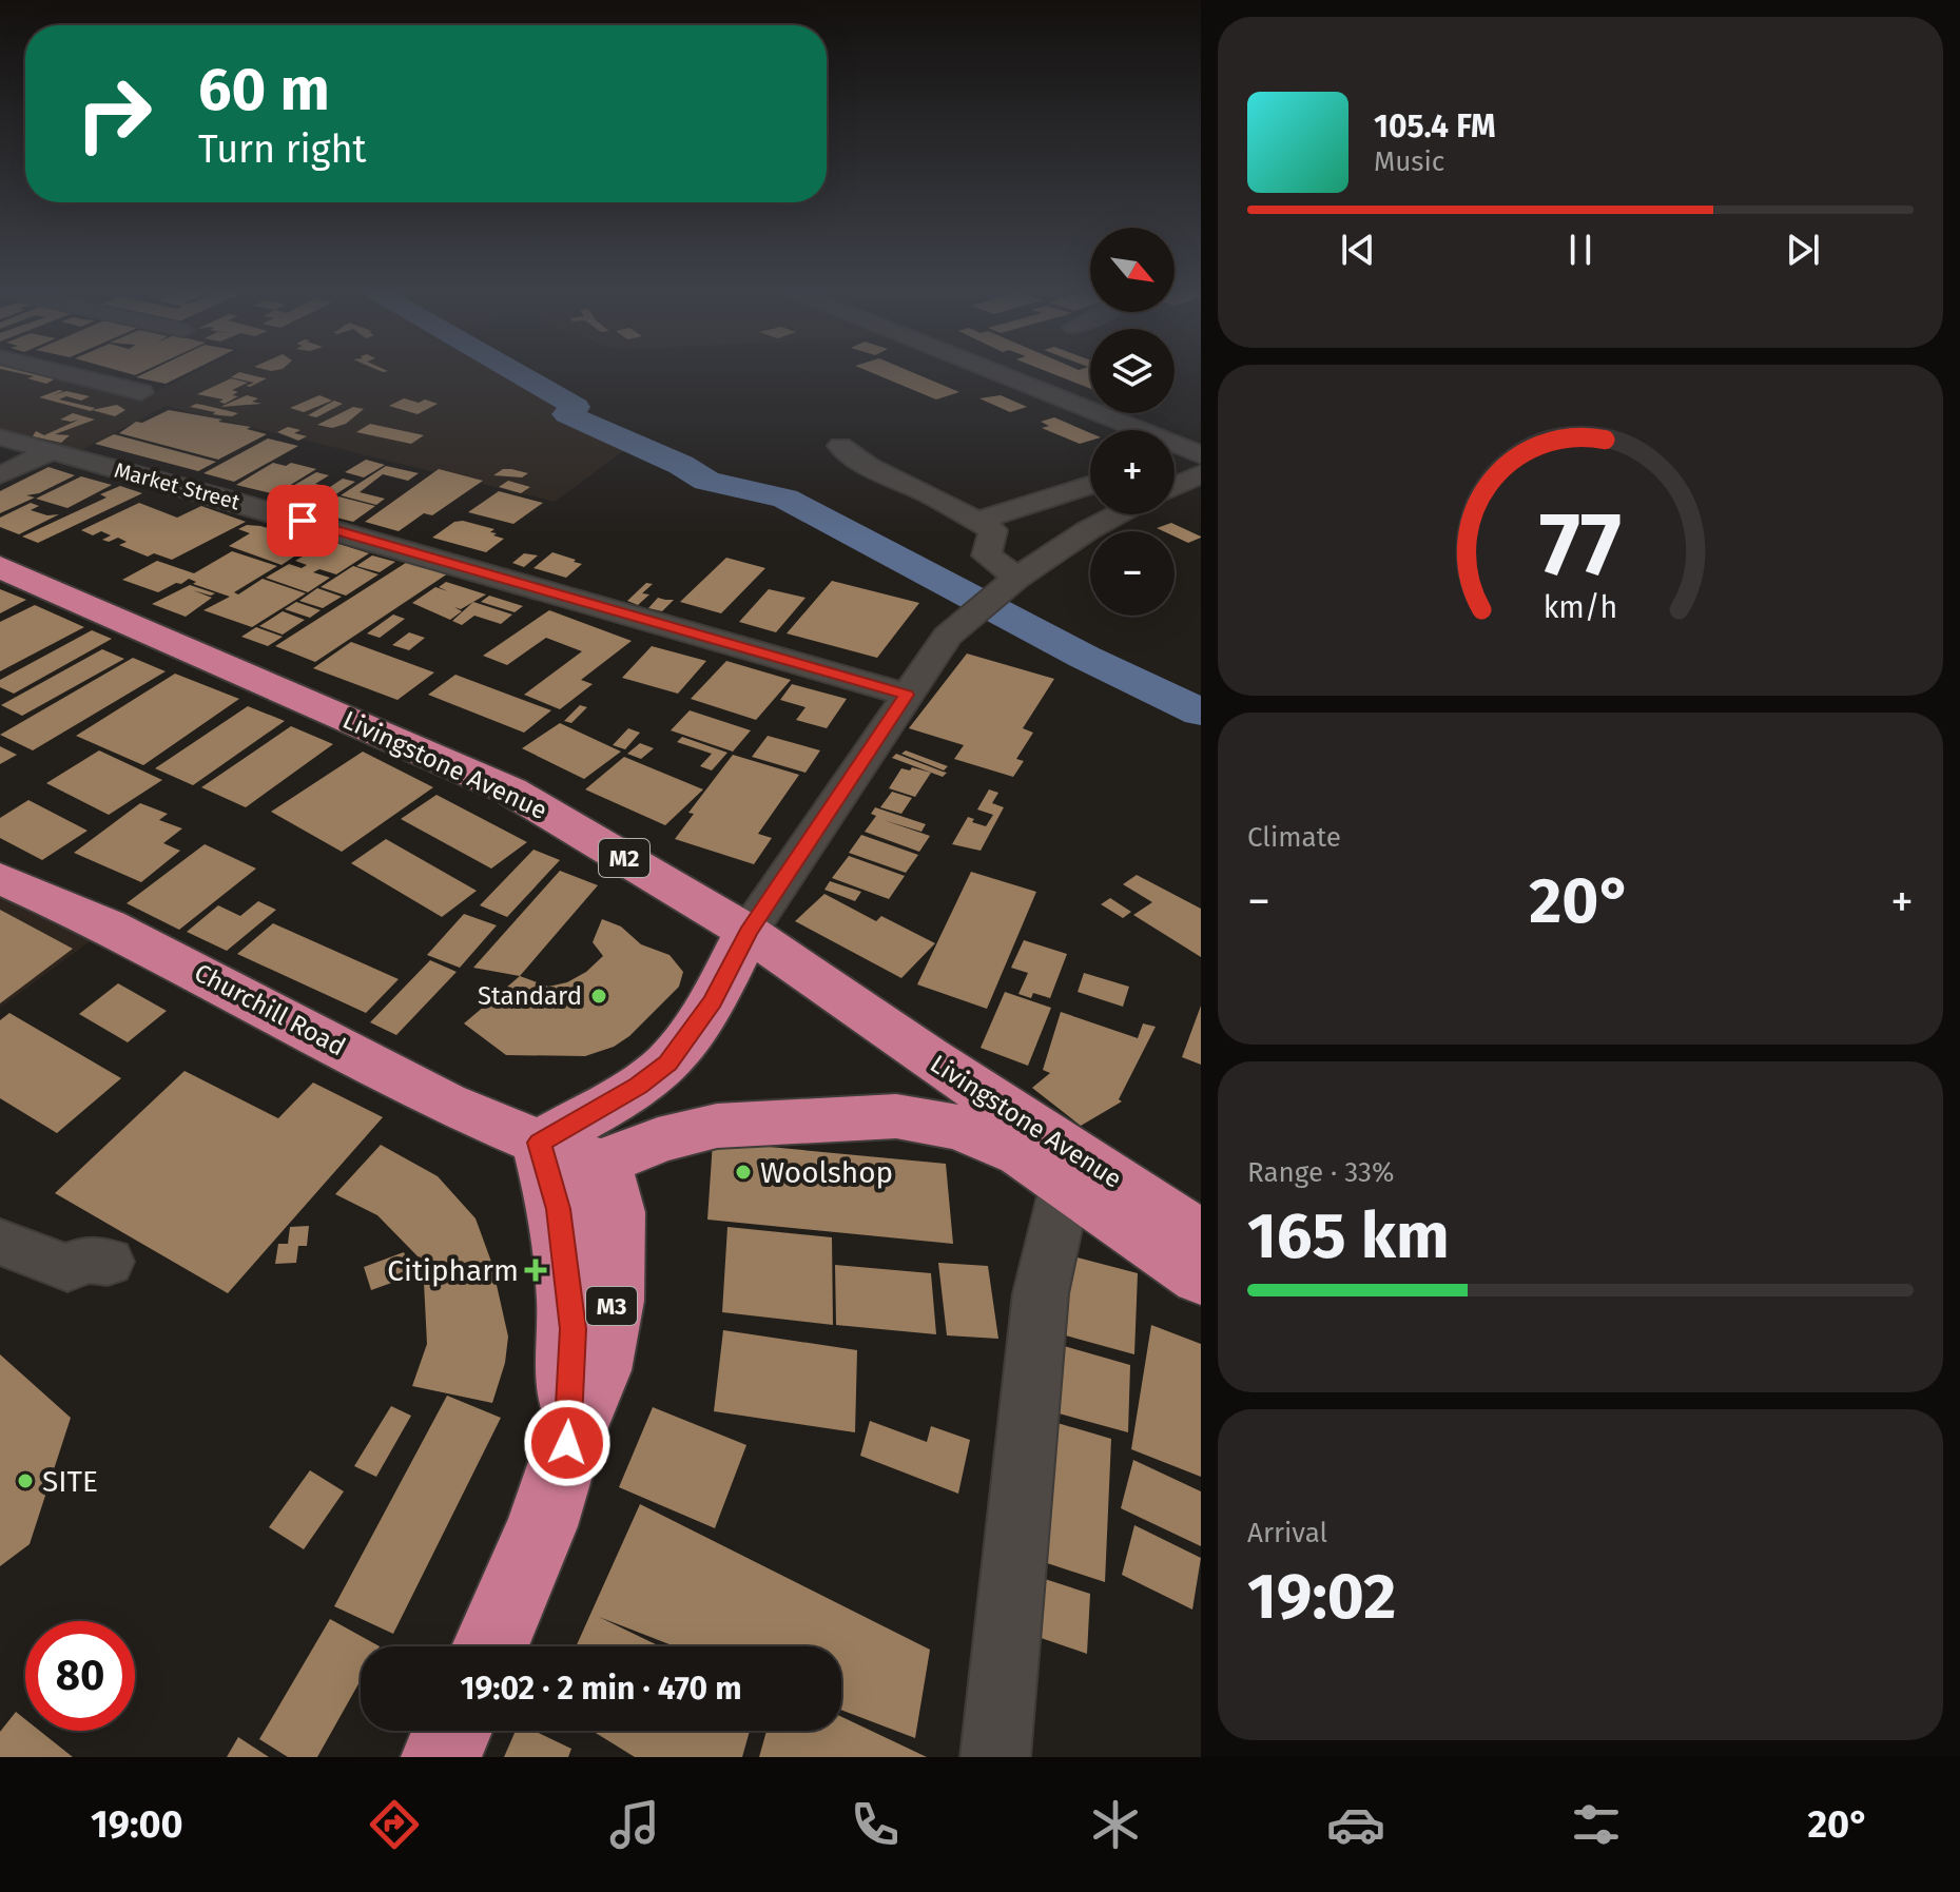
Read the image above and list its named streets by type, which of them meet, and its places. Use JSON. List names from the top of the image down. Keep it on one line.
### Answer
{"streets":{"highway":["Livingstone Avenue","M2","Churchill Road","M3"],"street":["Market Street"]},"crossings":[["Livingstone Avenue","Churchill Road"],["Livingstone Avenue","M3"],["Churchill Road","M3"]],"places":{"other":["Standard","Woolshop","SITE"],"health":["Citipharm"]},"north":"bottom right","page":{"turn":["60 m","Turn right"],"song":["105.4 FM","Music"],"map_buttons":["+","−"],"tile":["Climate",["Range · 33%","165 km"],["Arrival","19:02"]],"heat":["−","20°","+"],"limit":"80","trip":"19:02 · 2 min · 470 m","tabs":["19:00","20°"],"gauge":["77","km/h"]}}
